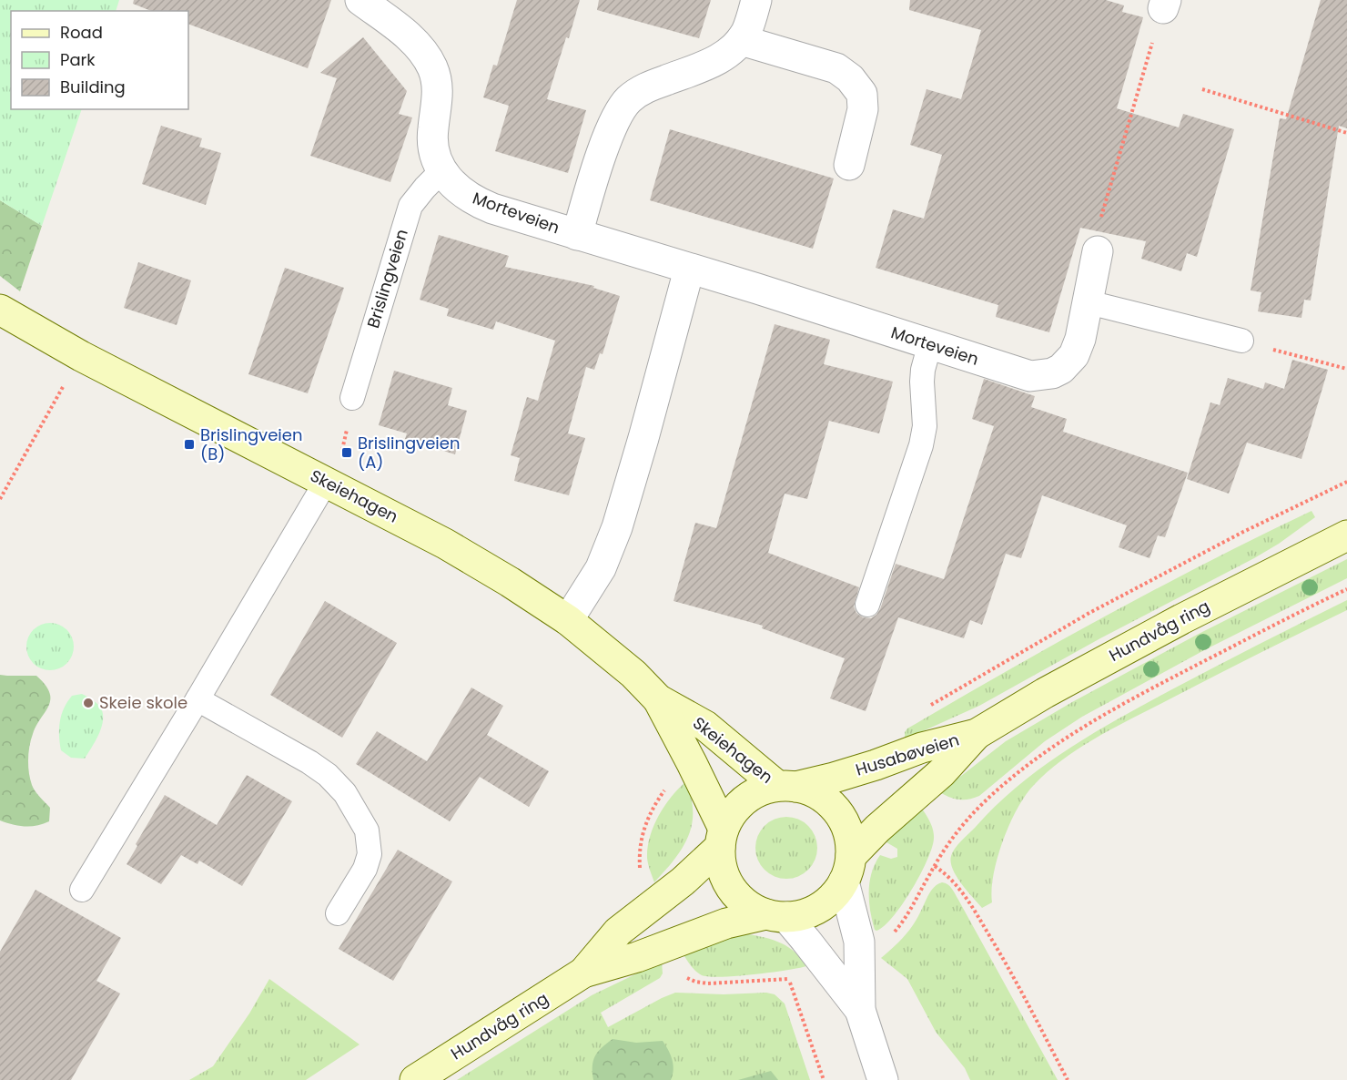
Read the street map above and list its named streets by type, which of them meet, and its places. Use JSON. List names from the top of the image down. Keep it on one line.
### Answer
{"streets":{"main road":["Skeiehagen","Hundvåg ring","Husabøveien"],"street":["Morteveien"],"lane":["Brislingveien"]},"crossings":[["Morteveien","Brislingveien"],["Skeiehagen","Hundvåg ring"],["Skeiehagen","Husabøveien"],["Hundvåg ring","Husabøveien"]],"places":{"transit":["Brislingveien (B)","Brislingveien (A)"],"other":["Skeie skole"]},"legend":["Road","Park","Building"]}
